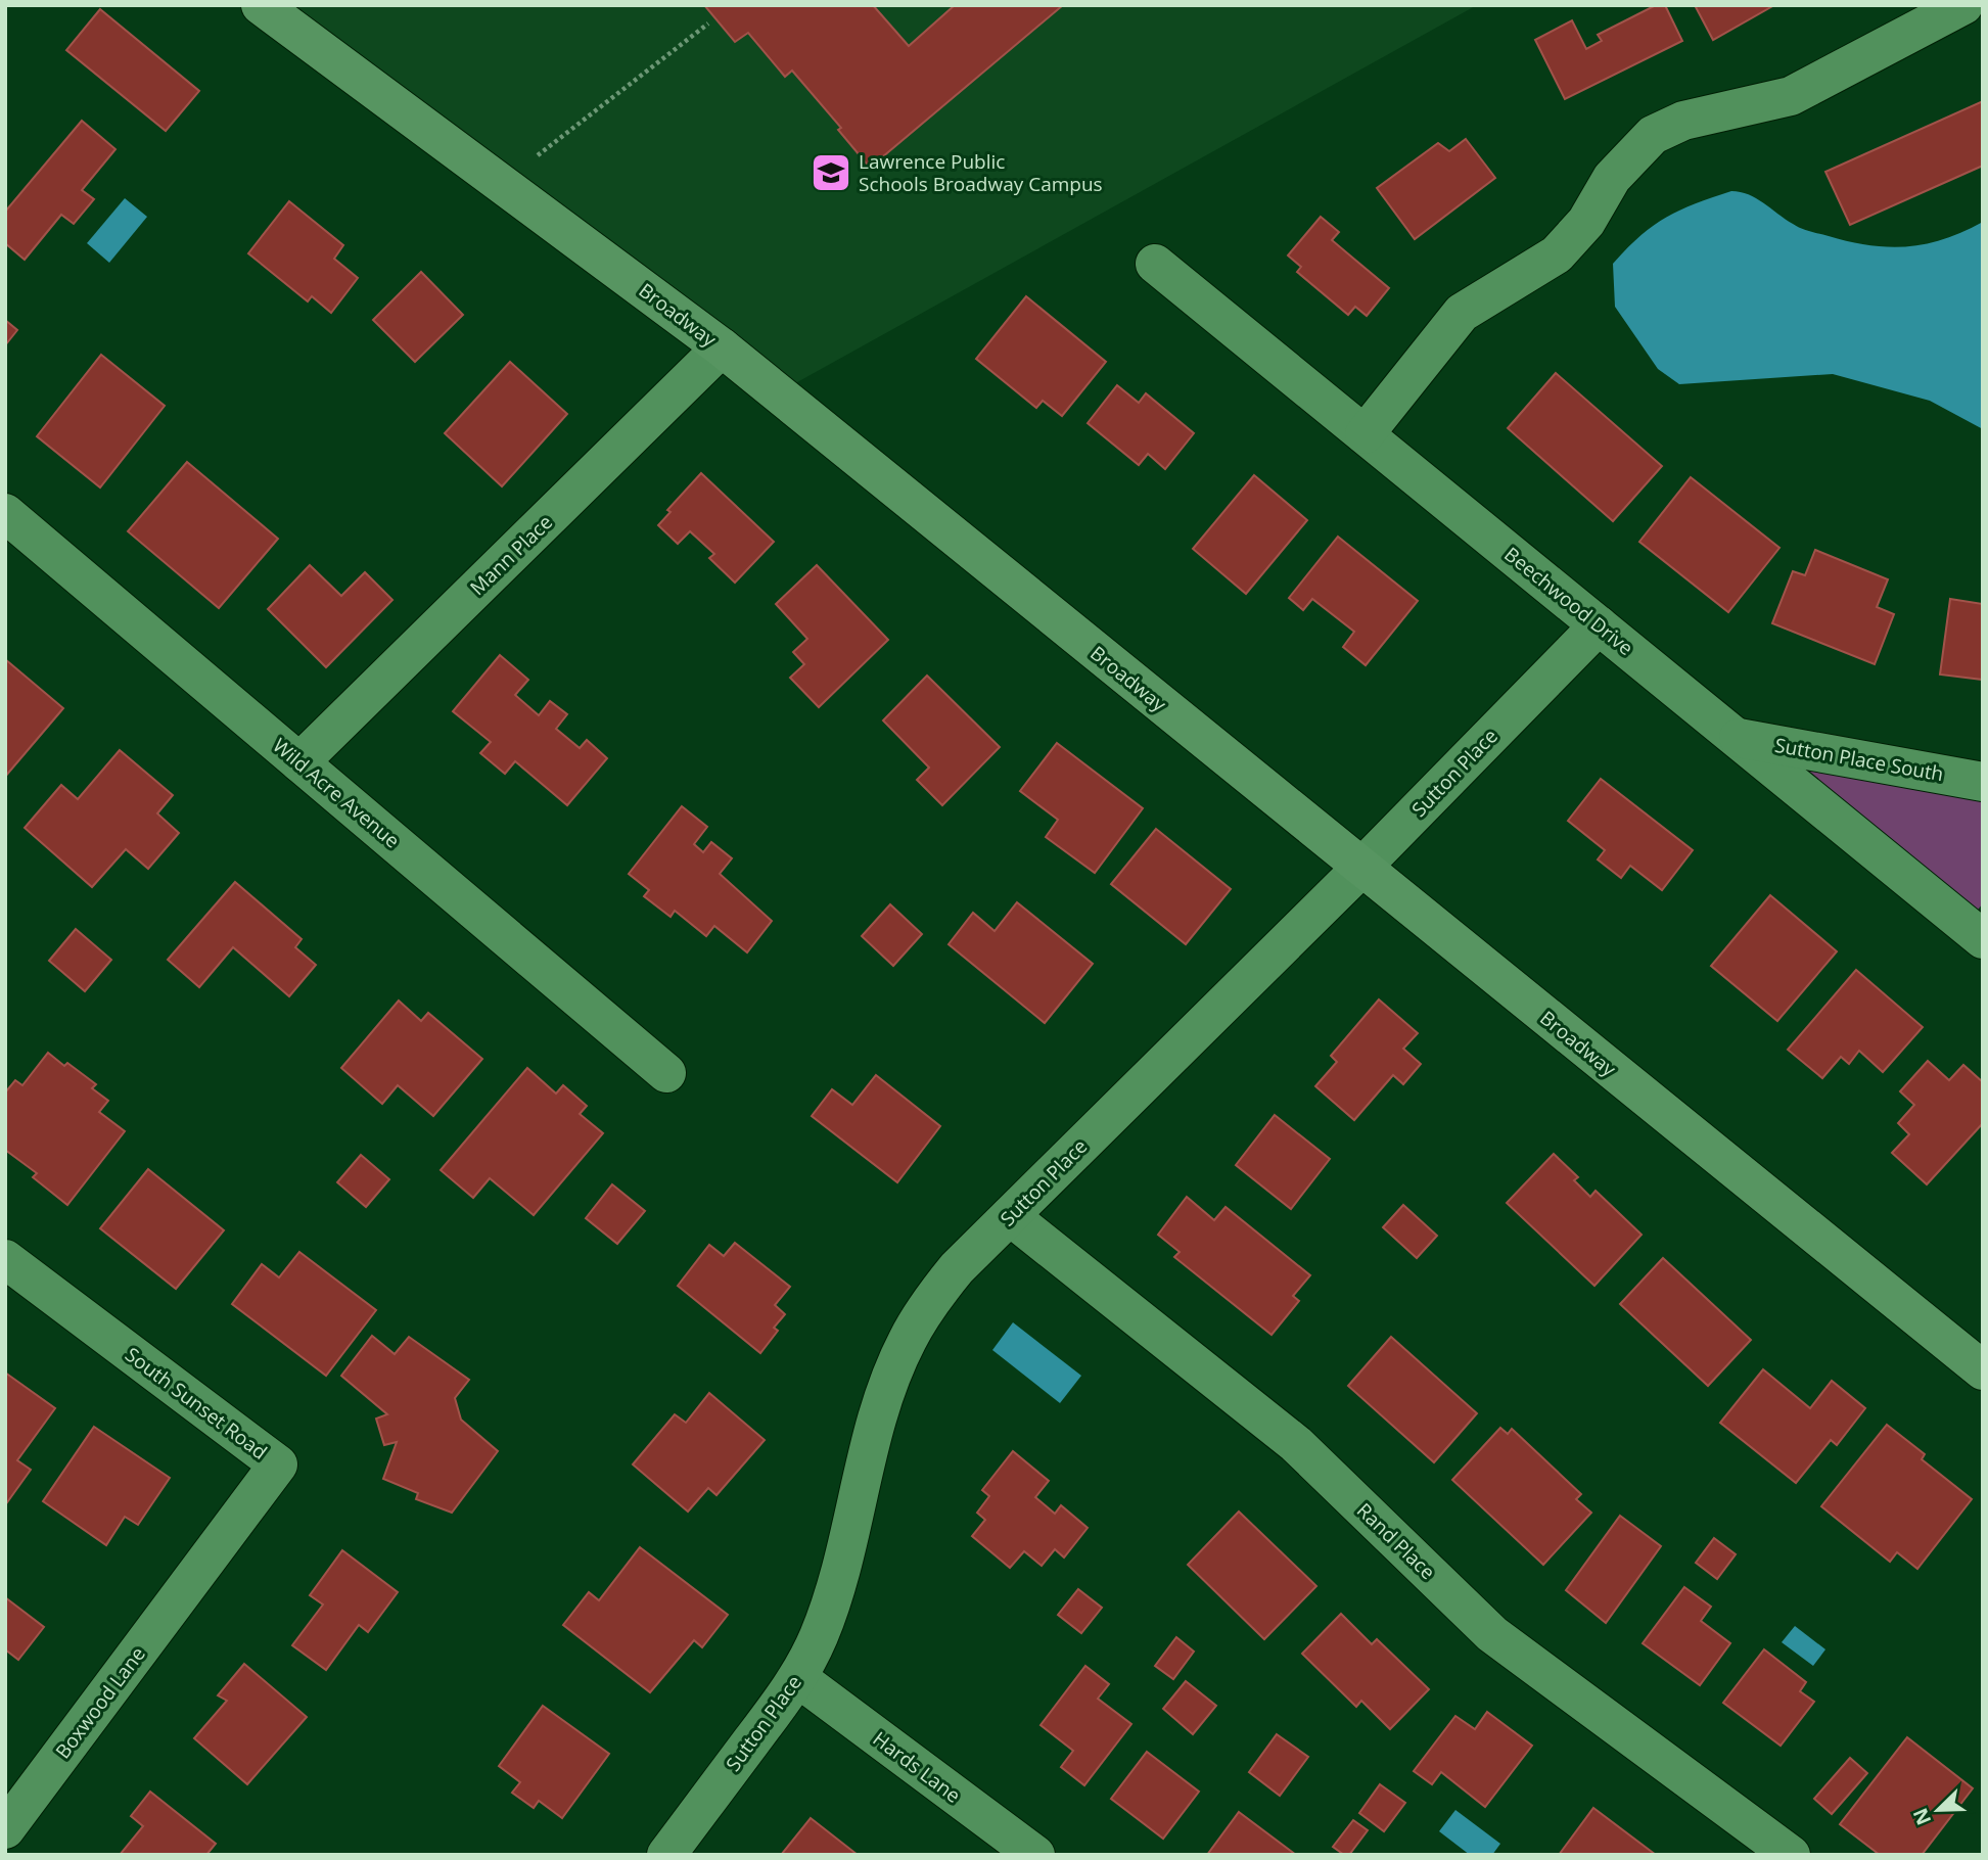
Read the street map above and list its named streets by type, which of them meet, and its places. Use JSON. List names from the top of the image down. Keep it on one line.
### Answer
{"streets":{"main road":["Broadway"],"street":["Mann Place","Beechwood Drive","Sutton Place South","Sutton Place","Wild Acre Avenue","South Sunset Road","Rand Place","Boxwood Lane","Hards Lane"]},"crossings":[["Broadway","Mann Place"],["Broadway","Sutton Place"],["Mann Place","Wild Acre Avenue"],["Beechwood Drive","Sutton Place South"],["Beechwood Drive","Sutton Place"],["Sutton Place","Rand Place"],["Sutton Place","Hards Lane"],["South Sunset Road","Boxwood Lane"]],"places":{"school or university":["Lawrence Public Schools Broadway Campus"]},"north":"bottom left"}
